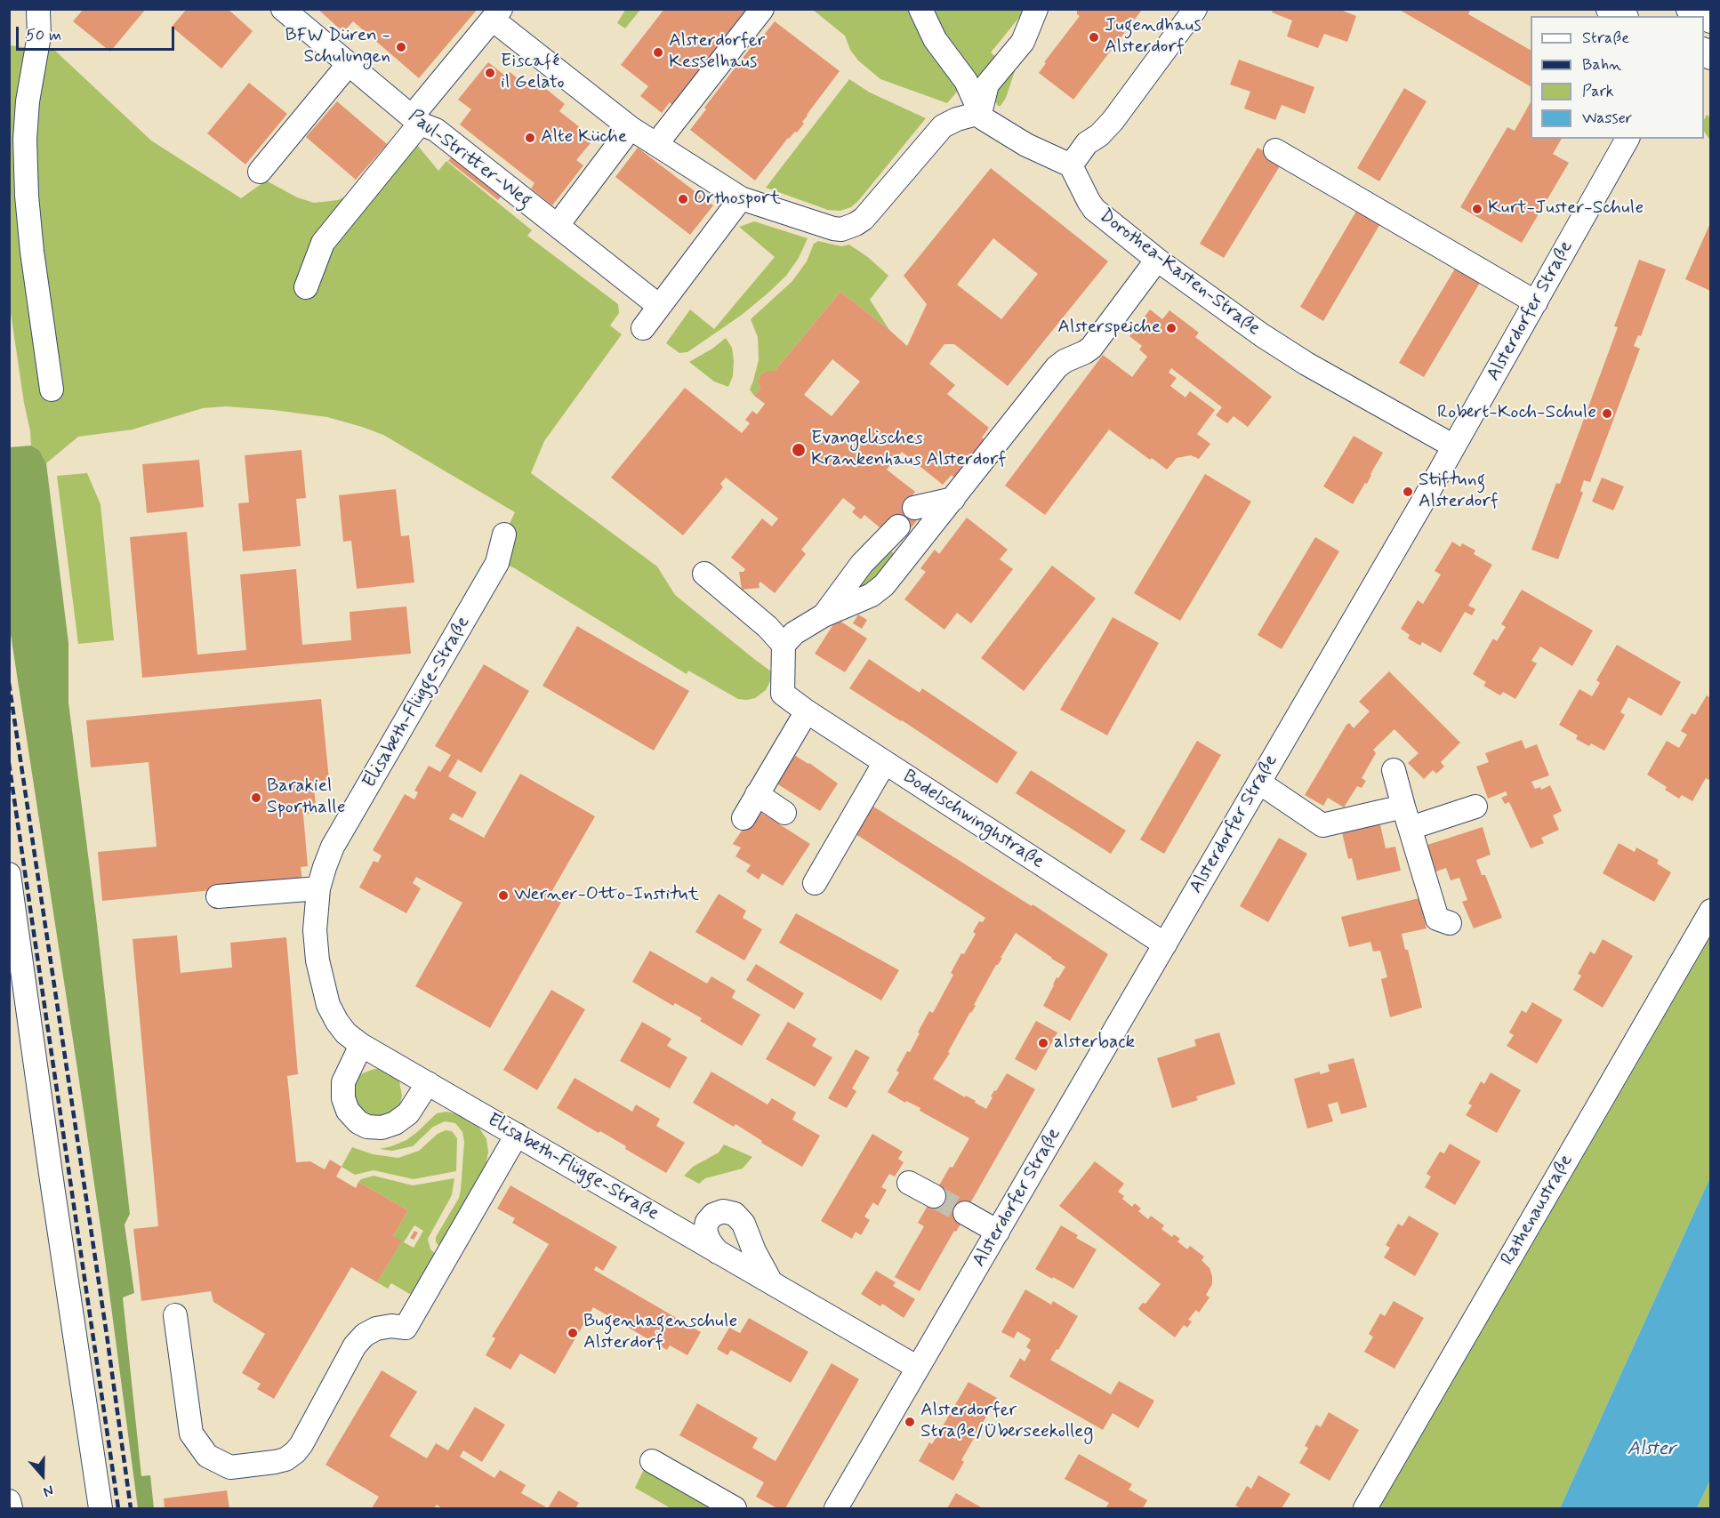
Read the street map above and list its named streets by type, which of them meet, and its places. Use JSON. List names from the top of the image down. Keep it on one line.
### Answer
{"streets":{"street":["Paul-Stritter-Weg","Dorothea-Kasten-Straße","Alsterdorfer Straße","Elisabeth-Flügge-Straße","Bodelschwinghstraße","Rathenaustraße"]},"crossings":[["Dorothea-Kasten-Straße","Alsterdorfer Straße"],["Alsterdorfer Straße","Elisabeth-Flügge-Straße"],["Alsterdorfer Straße","Bodelschwinghstraße"]],"water":["Alster"],"places":["Jugendhaus Alsterdorf","BFW Düren - Schulungen","Alsterdorfer Kesselhaus","Eiscafé il Gelato","Alte Küche","Orthosport","Kurt-Juster-Schule","Alsterspeiche","Robert-Koch-Schule","Evangelisches Krankenhaus Alsterdorf","Stiftung Alsterdorf","Barakiel Sporthalle","Werner-Otto-Institut","alsterback","Bugenhagenschule Alsterdorf","Alsterdorfer Straße/Überseekolleg"],"legend":["Straße","Bahn","Park","Wasser"],"scale_bar":"50 m","north":"bottom"}
